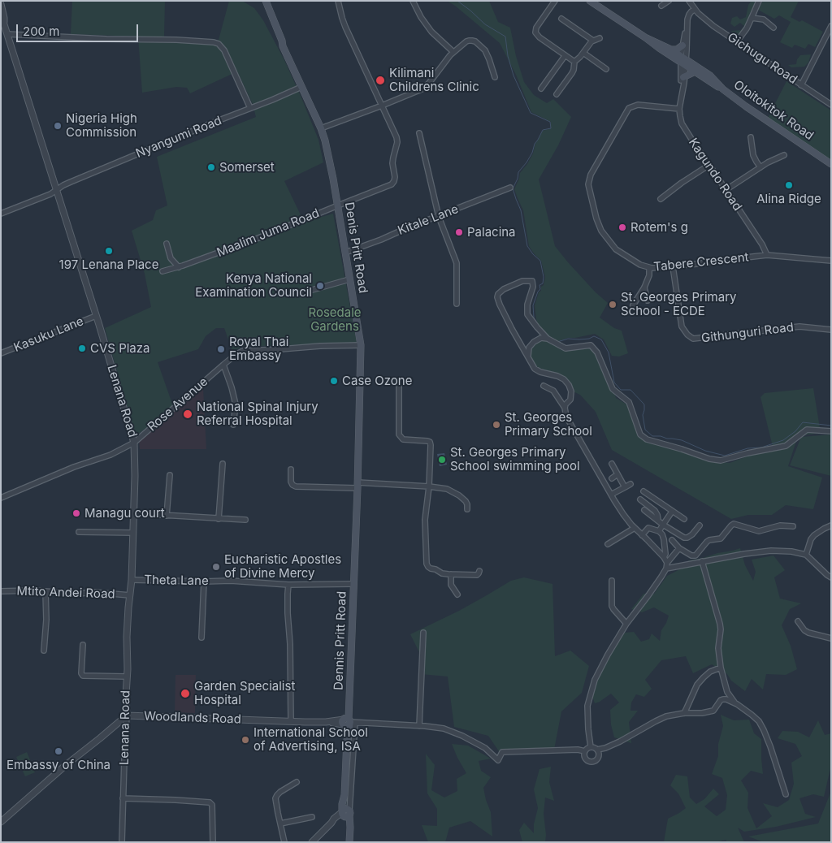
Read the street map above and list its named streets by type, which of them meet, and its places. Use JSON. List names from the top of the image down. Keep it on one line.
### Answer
{"streets":{"main road":["Oloitokitok Road","Denis Pritt Road","Dennis Pritt Road"],"street":["Gichugu Road","Nyangumi Road","Kagundo Road","Kitale Lane","Maalim Juma Road","Tabere Crescent","Githunguri Road","Kasuku Lane","Lenana Road","Rose Avenue","Theta Lane","Mtito Andei Road","Woodlands Road"]},"crossings":[["Oloitokitok Road","Kagundo Road"],["Nyangumi Road","Denis Pritt Road"],["Nyangumi Road","Lenana Road"],["Kagundo Road","Tabere Crescent"],["Kitale Lane","Denis Pritt Road"],["Maalim Juma Road","Denis Pritt Road"],["Denis Pritt Road","Rose Avenue"],["Denis Pritt Road","Dennis Pritt Road"],["Tabere Crescent","Githunguri Road"],["Kasuku Lane","Lenana Road"],["Lenana Road","Rose Avenue"],["Lenana Road","Theta Lane"],["Lenana Road","Mtito Andei Road"],["Lenana Road","Woodlands Road"],["Dennis Pritt Road","Woodlands Road"]],"parks":["Rosedale Gardens"],"places":["Kilimani Childrens Clinic","Nigeria High Commission","Somerset","Alina Ridge","Rotem's g","Palacina","197 Lenana Place","Kenya National Examination Council","St. Georges Primary School - ECDE","CVS Plaza","Royal Thai Embassy","Case Ozone","National Spinal Injury Referral Hospital","St. Georges Primary School","St. Georges Primary School swimming pool","Managu court","Eucharistic Apostles of Divine Mercy","Garden Specialist Hospital","International School of Advertising, ISA","Embassy of China"],"scale_bar":"200 m"}
